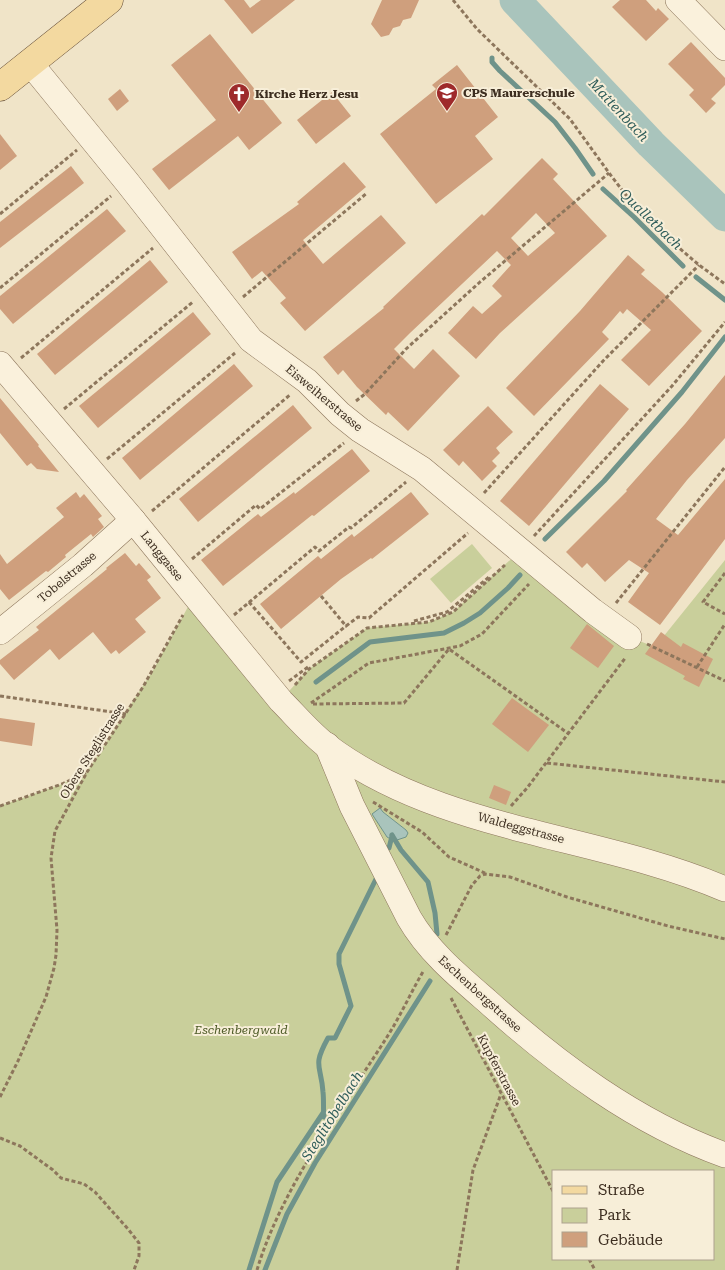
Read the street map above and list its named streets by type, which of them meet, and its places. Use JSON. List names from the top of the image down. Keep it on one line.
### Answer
{"streets":{"street":["Eisweiherstrasse","Langgasse","Tobelstrasse","Waldeggstrasse","Eschenbergstrasse"],"path":["Obere Steglistrasse","Kupferstrasse"]},"crossings":[["Langgasse","Tobelstrasse"],["Langgasse","Obere Steglistrasse"],["Langgasse","Waldeggstrasse"],["Langgasse","Eschenbergstrasse"],["Waldeggstrasse","Eschenbergstrasse"]],"water":["Mattenbach","Qualletbach","Steglitobelbach"],"parks":["Eschenbergwald"],"places":{"school or university":["CPS Maurerschule"],"church":["Kirche Herz Jesu"]},"legend":["Straße","Park","Gebäude"]}
